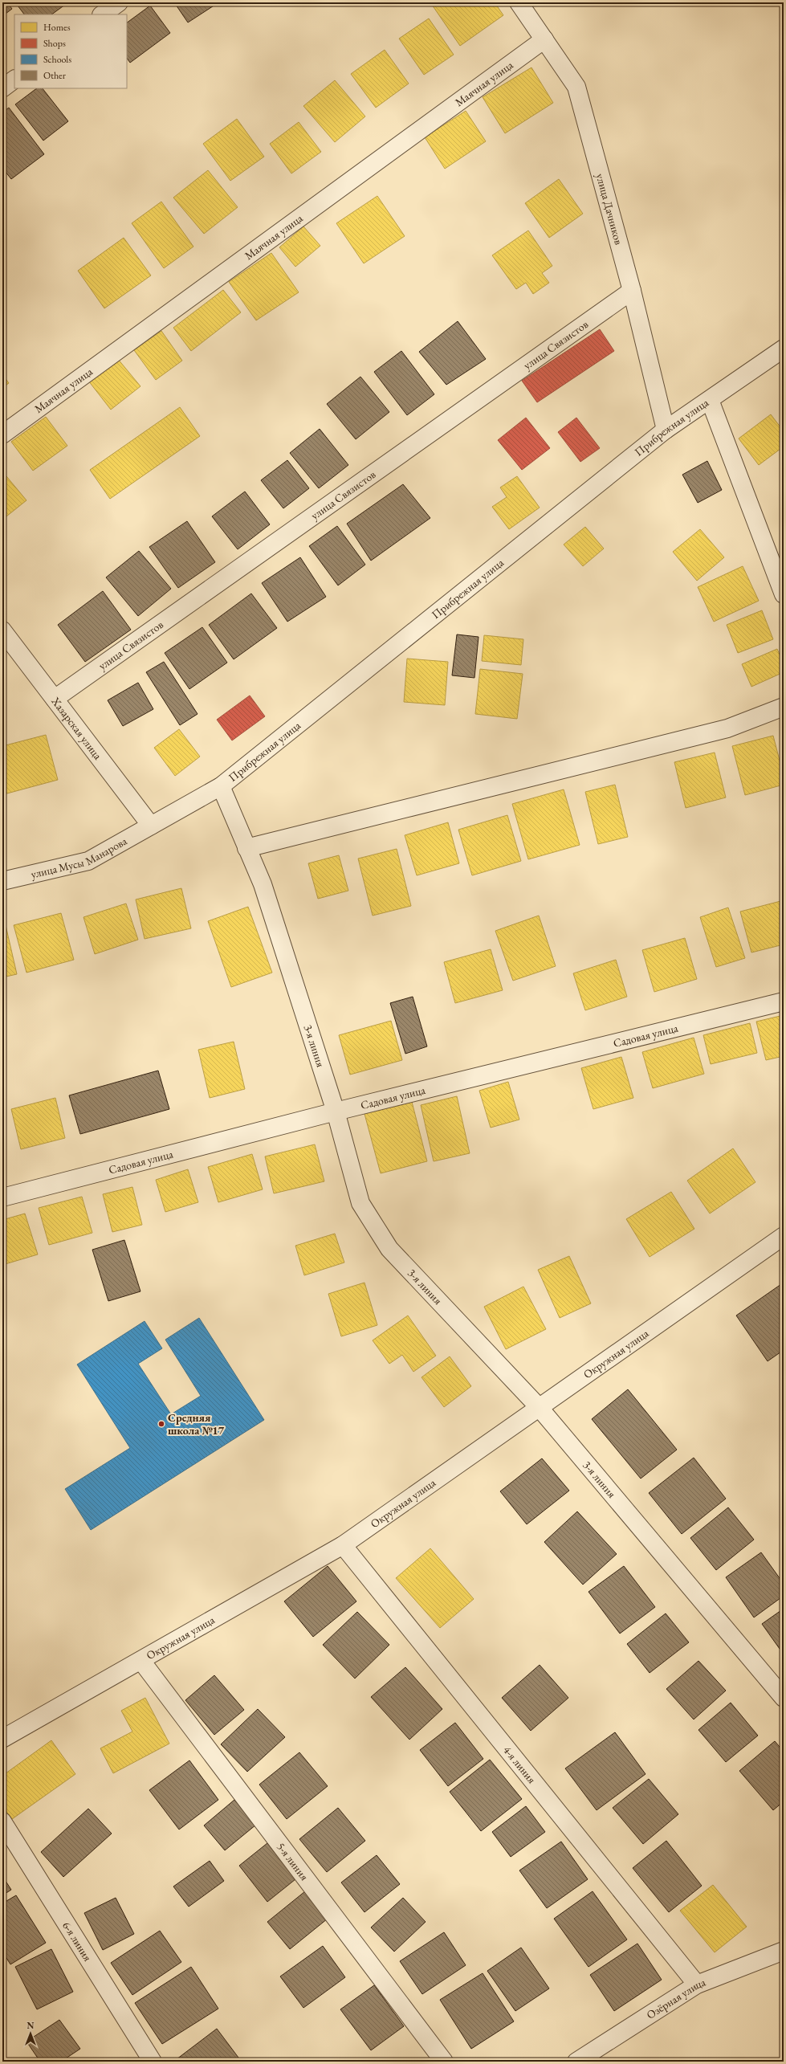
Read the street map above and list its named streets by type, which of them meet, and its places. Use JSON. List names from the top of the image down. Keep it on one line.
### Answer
{"streets":{"street":["Маячная улица","улица Дачников","улица Связистов","Прибрежная улица","Хазарская улица","улица Мусы Манарова","Садовая улица","3-я линия","Окружная улица","4-я линия","5-я линия","6-я линия","Озёрная улица"]},"crossings":[["Маячная улица","улица Дачников"],["улица Дачников","улица Связистов"],["улица Дачников","Прибрежная улица"],["улица Связистов","Хазарская улица"],["Прибрежная улица","Хазарская улица"],["Прибрежная улица","улица Мусы Манарова"],["Прибрежная улица","3-я линия"],["Хазарская улица","улица Мусы Манарова"],["Садовая улица","3-я линия"],["3-я линия","Окружная улица"],["Окружная улица","4-я линия"],["Окружная улица","5-я линия"],["4-я линия","Озёрная улица"]],"places":["Средняя школа №17"],"legend":["Homes","Shops","Schools","Other"],"north":"top"}
